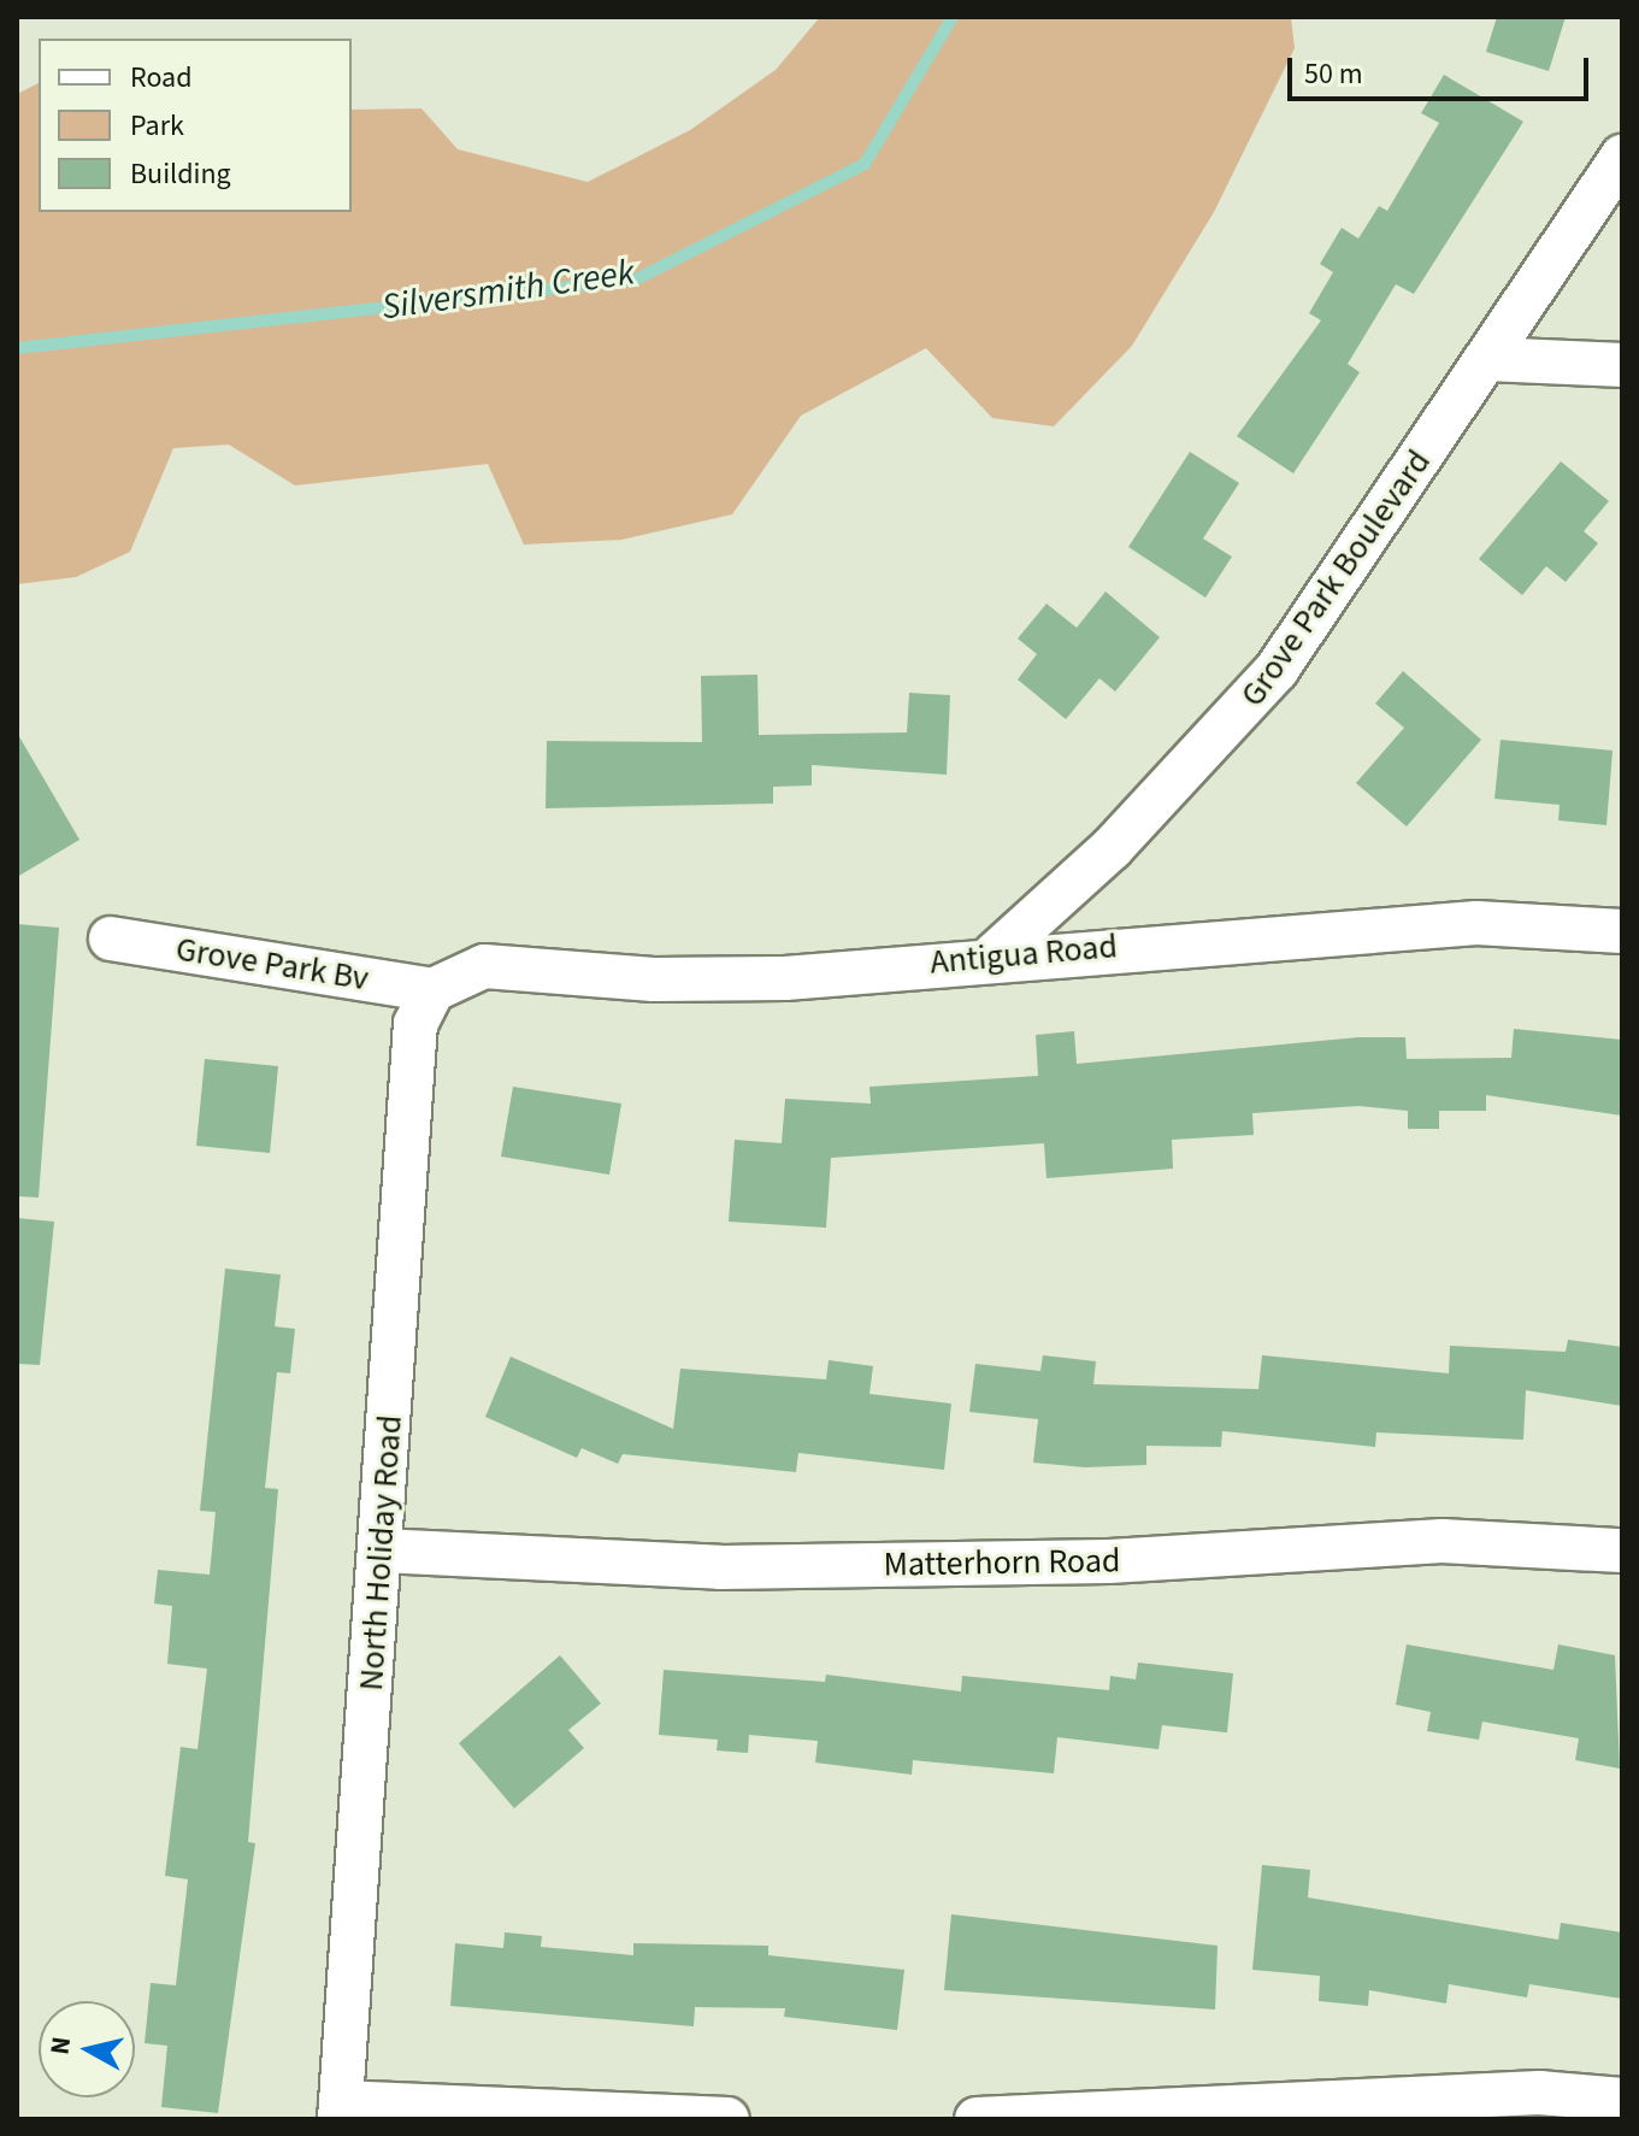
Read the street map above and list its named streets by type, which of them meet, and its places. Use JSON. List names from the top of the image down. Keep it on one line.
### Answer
{"streets":{"street":["Grove Park Boulevard","Antigua Road","Grove Park Bv","North Holiday Road","Matterhorn Road"]},"crossings":[["Grove Park Boulevard","Antigua Road"],["Antigua Road","Grove Park Bv"],["Antigua Road","North Holiday Road"],["Grove Park Bv","North Holiday Road"],["North Holiday Road","Matterhorn Road"]],"water":["Silversmith Creek"],"legend":["Road","Park","Building"],"scale_bar":"50 m","north":"left"}
